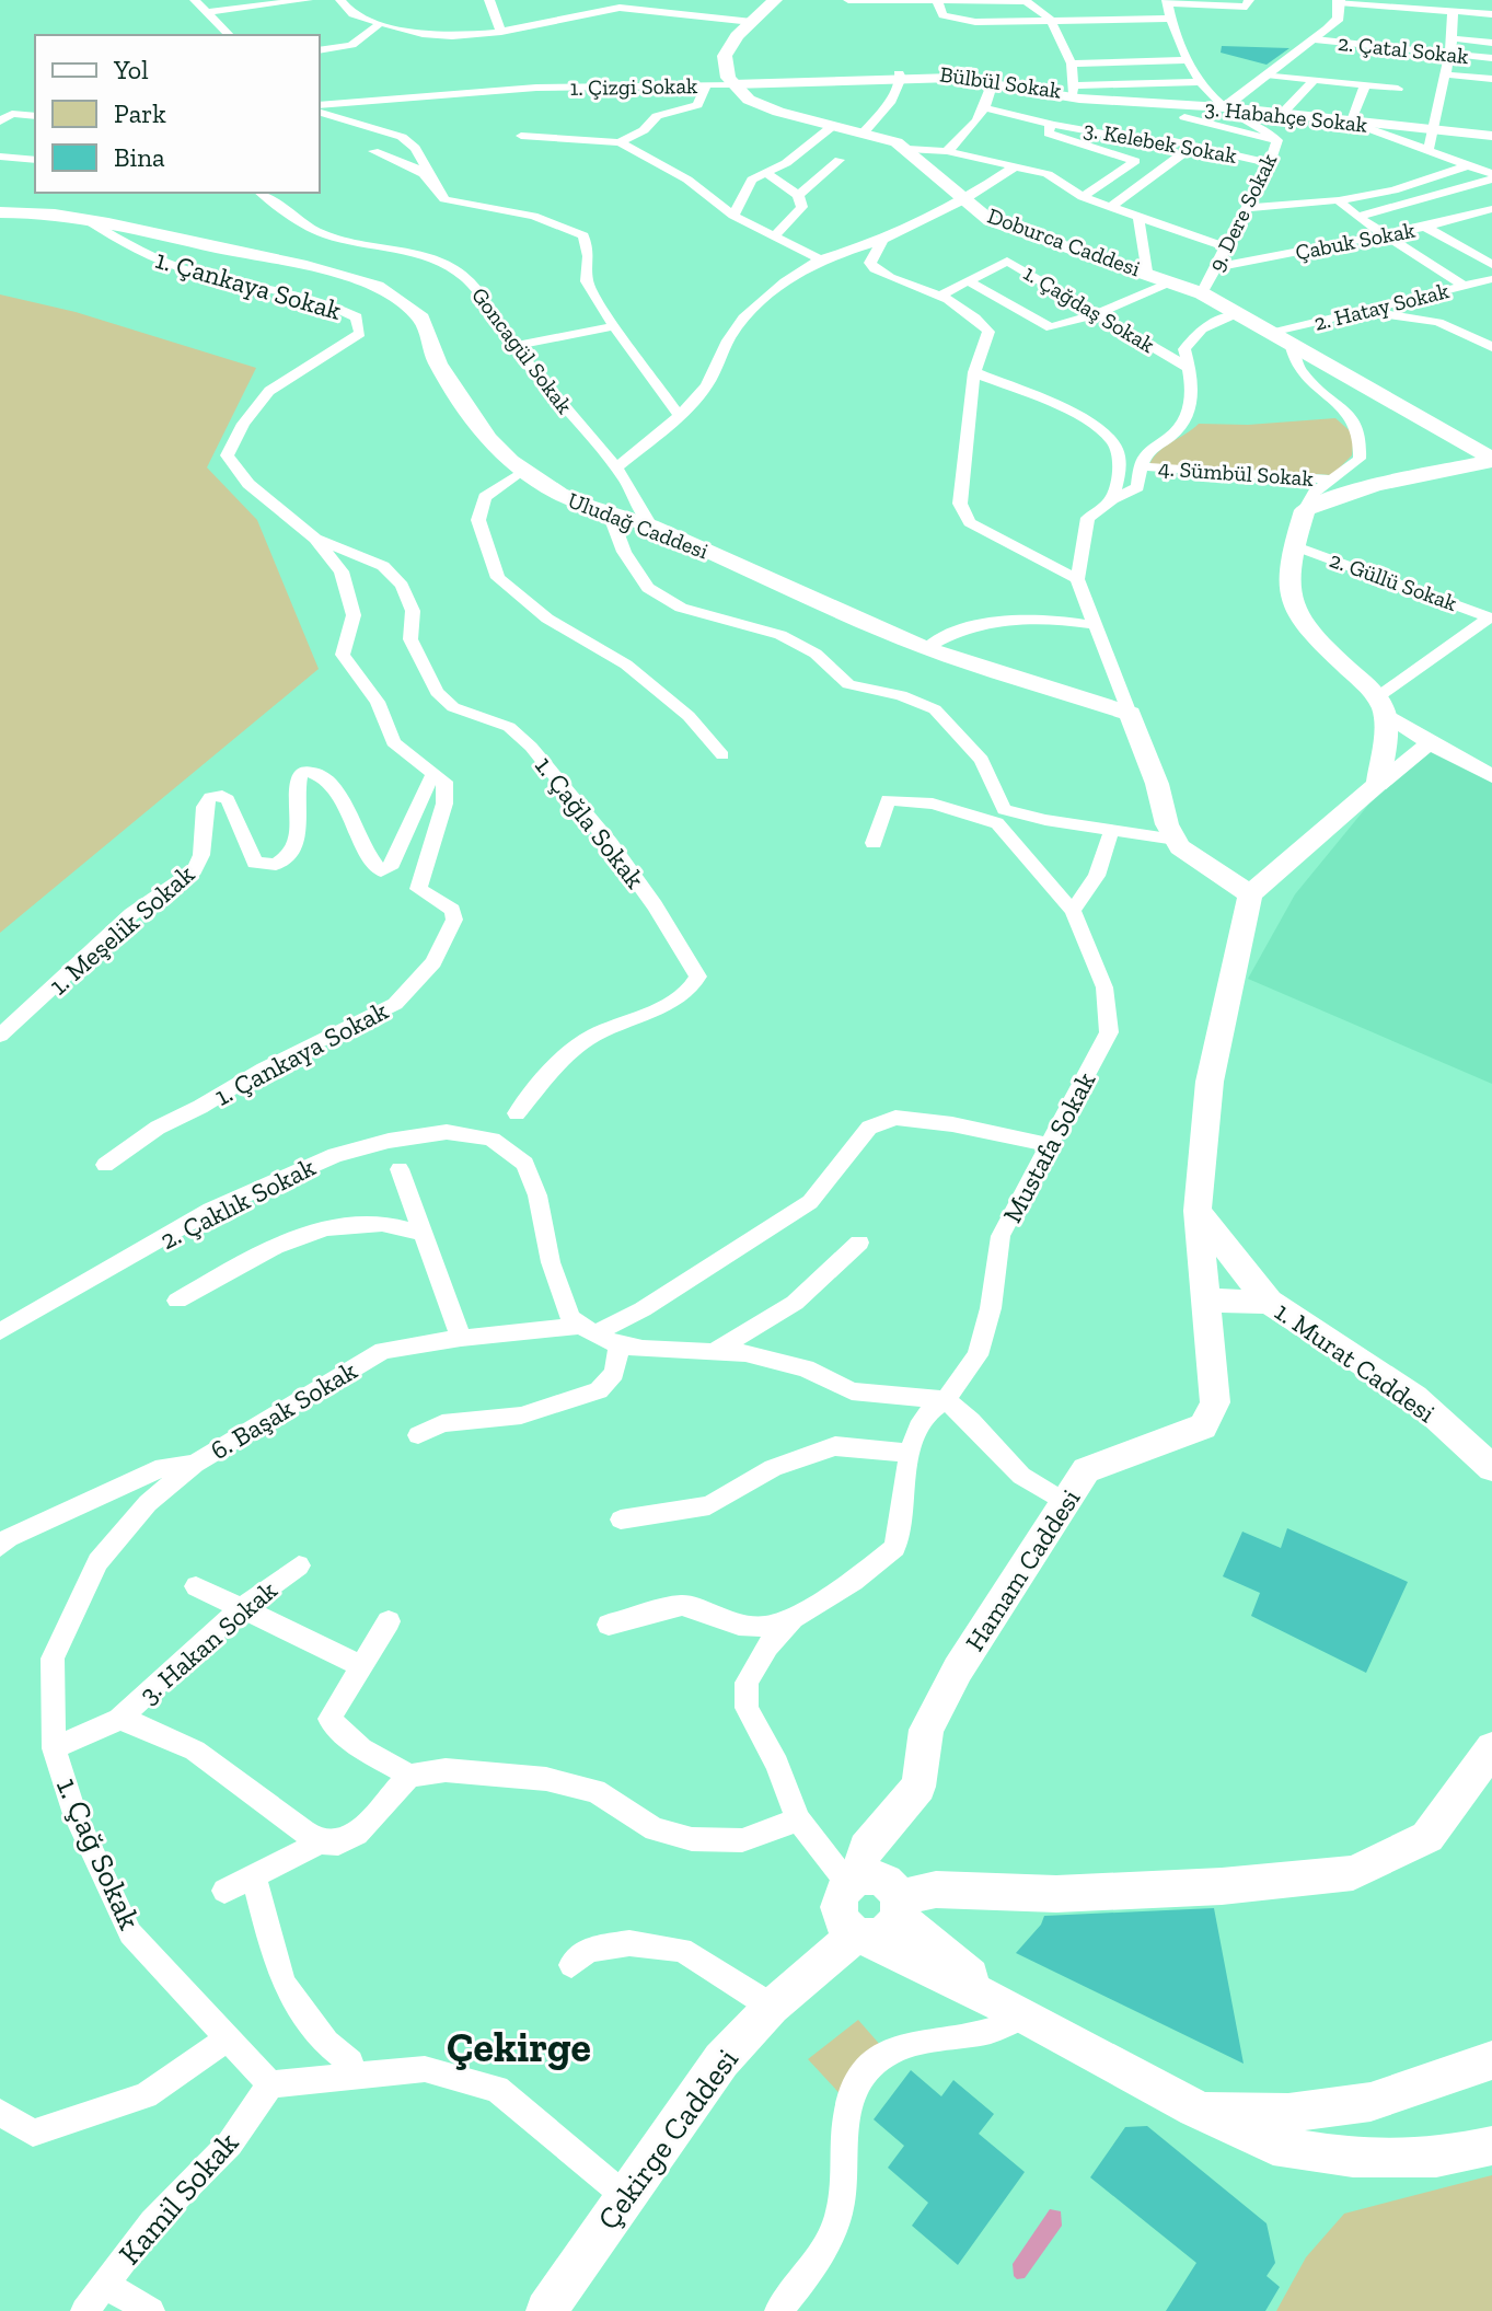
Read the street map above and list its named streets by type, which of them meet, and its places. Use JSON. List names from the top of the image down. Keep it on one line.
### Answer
{"streets":{"main road":["Doburca Caddesi","Uludağ Caddesi","1. Murat Caddesi","Hamam Caddesi","Çekirge Caddesi"],"street":["2. Çatal Sokak","Bülbül Sokak","1. Çizgi Sokak","3. Habahçe Sokak","3. Kelebek Sokak","9. Dere Sokak","Çabuk Sokak","1. Çankaya Sokak","2. Hatay Sokak","1. Çağdaş Sokak","Goncagül Sokak","4. Sümbül Sokak","2. Güllü Sokak","1. Çağla Sokak","1. Meşelik Sokak","Mustafa Sokak","2. Çaklık Sokak","6. Başak Sokak","3. Hakan Sokak","1. Çağ Sokak","Kamil Sokak"]},"crossings":[["Bülbül Sokak","1. Çizgi Sokak"],["Bülbül Sokak","3. Habahçe Sokak"],["Bülbül Sokak","3. Kelebek Sokak"],["Bülbül Sokak","Doburca Caddesi"],["1. Çizgi Sokak","Doburca Caddesi"],["3. Habahçe Sokak","3. Kelebek Sokak"],["3. Habahçe Sokak","9. Dere Sokak"],["3. Kelebek Sokak","9. Dere Sokak"],["9. Dere Sokak","Çabuk Sokak"],["9. Dere Sokak","Doburca Caddesi"],["Doburca Caddesi","2. Hatay Sokak"],["1. Çankaya Sokak","Uludağ Caddesi"],["1. Çankaya Sokak","1. Çağla Sokak"],["1. Çankaya Sokak","1. Meşelik Sokak"],["Goncagül Sokak","Uludağ Caddesi"],["Uludağ Caddesi","Mustafa Sokak"],["Mustafa Sokak","Hamam Caddesi"],["Mustafa Sokak","Çekirge Caddesi"],["2. Çaklık Sokak","6. Başak Sokak"],["1. Murat Caddesi","Hamam Caddesi"],["6. Başak Sokak","1. Çağ Sokak"],["Hamam Caddesi","Çekirge Caddesi"],["3. Hakan Sokak","1. Çağ Sokak"],["1. Çağ Sokak","Kamil Sokak"]],"districts":["Çekirge"],"legend":["Yol","Park","Bina"]}
